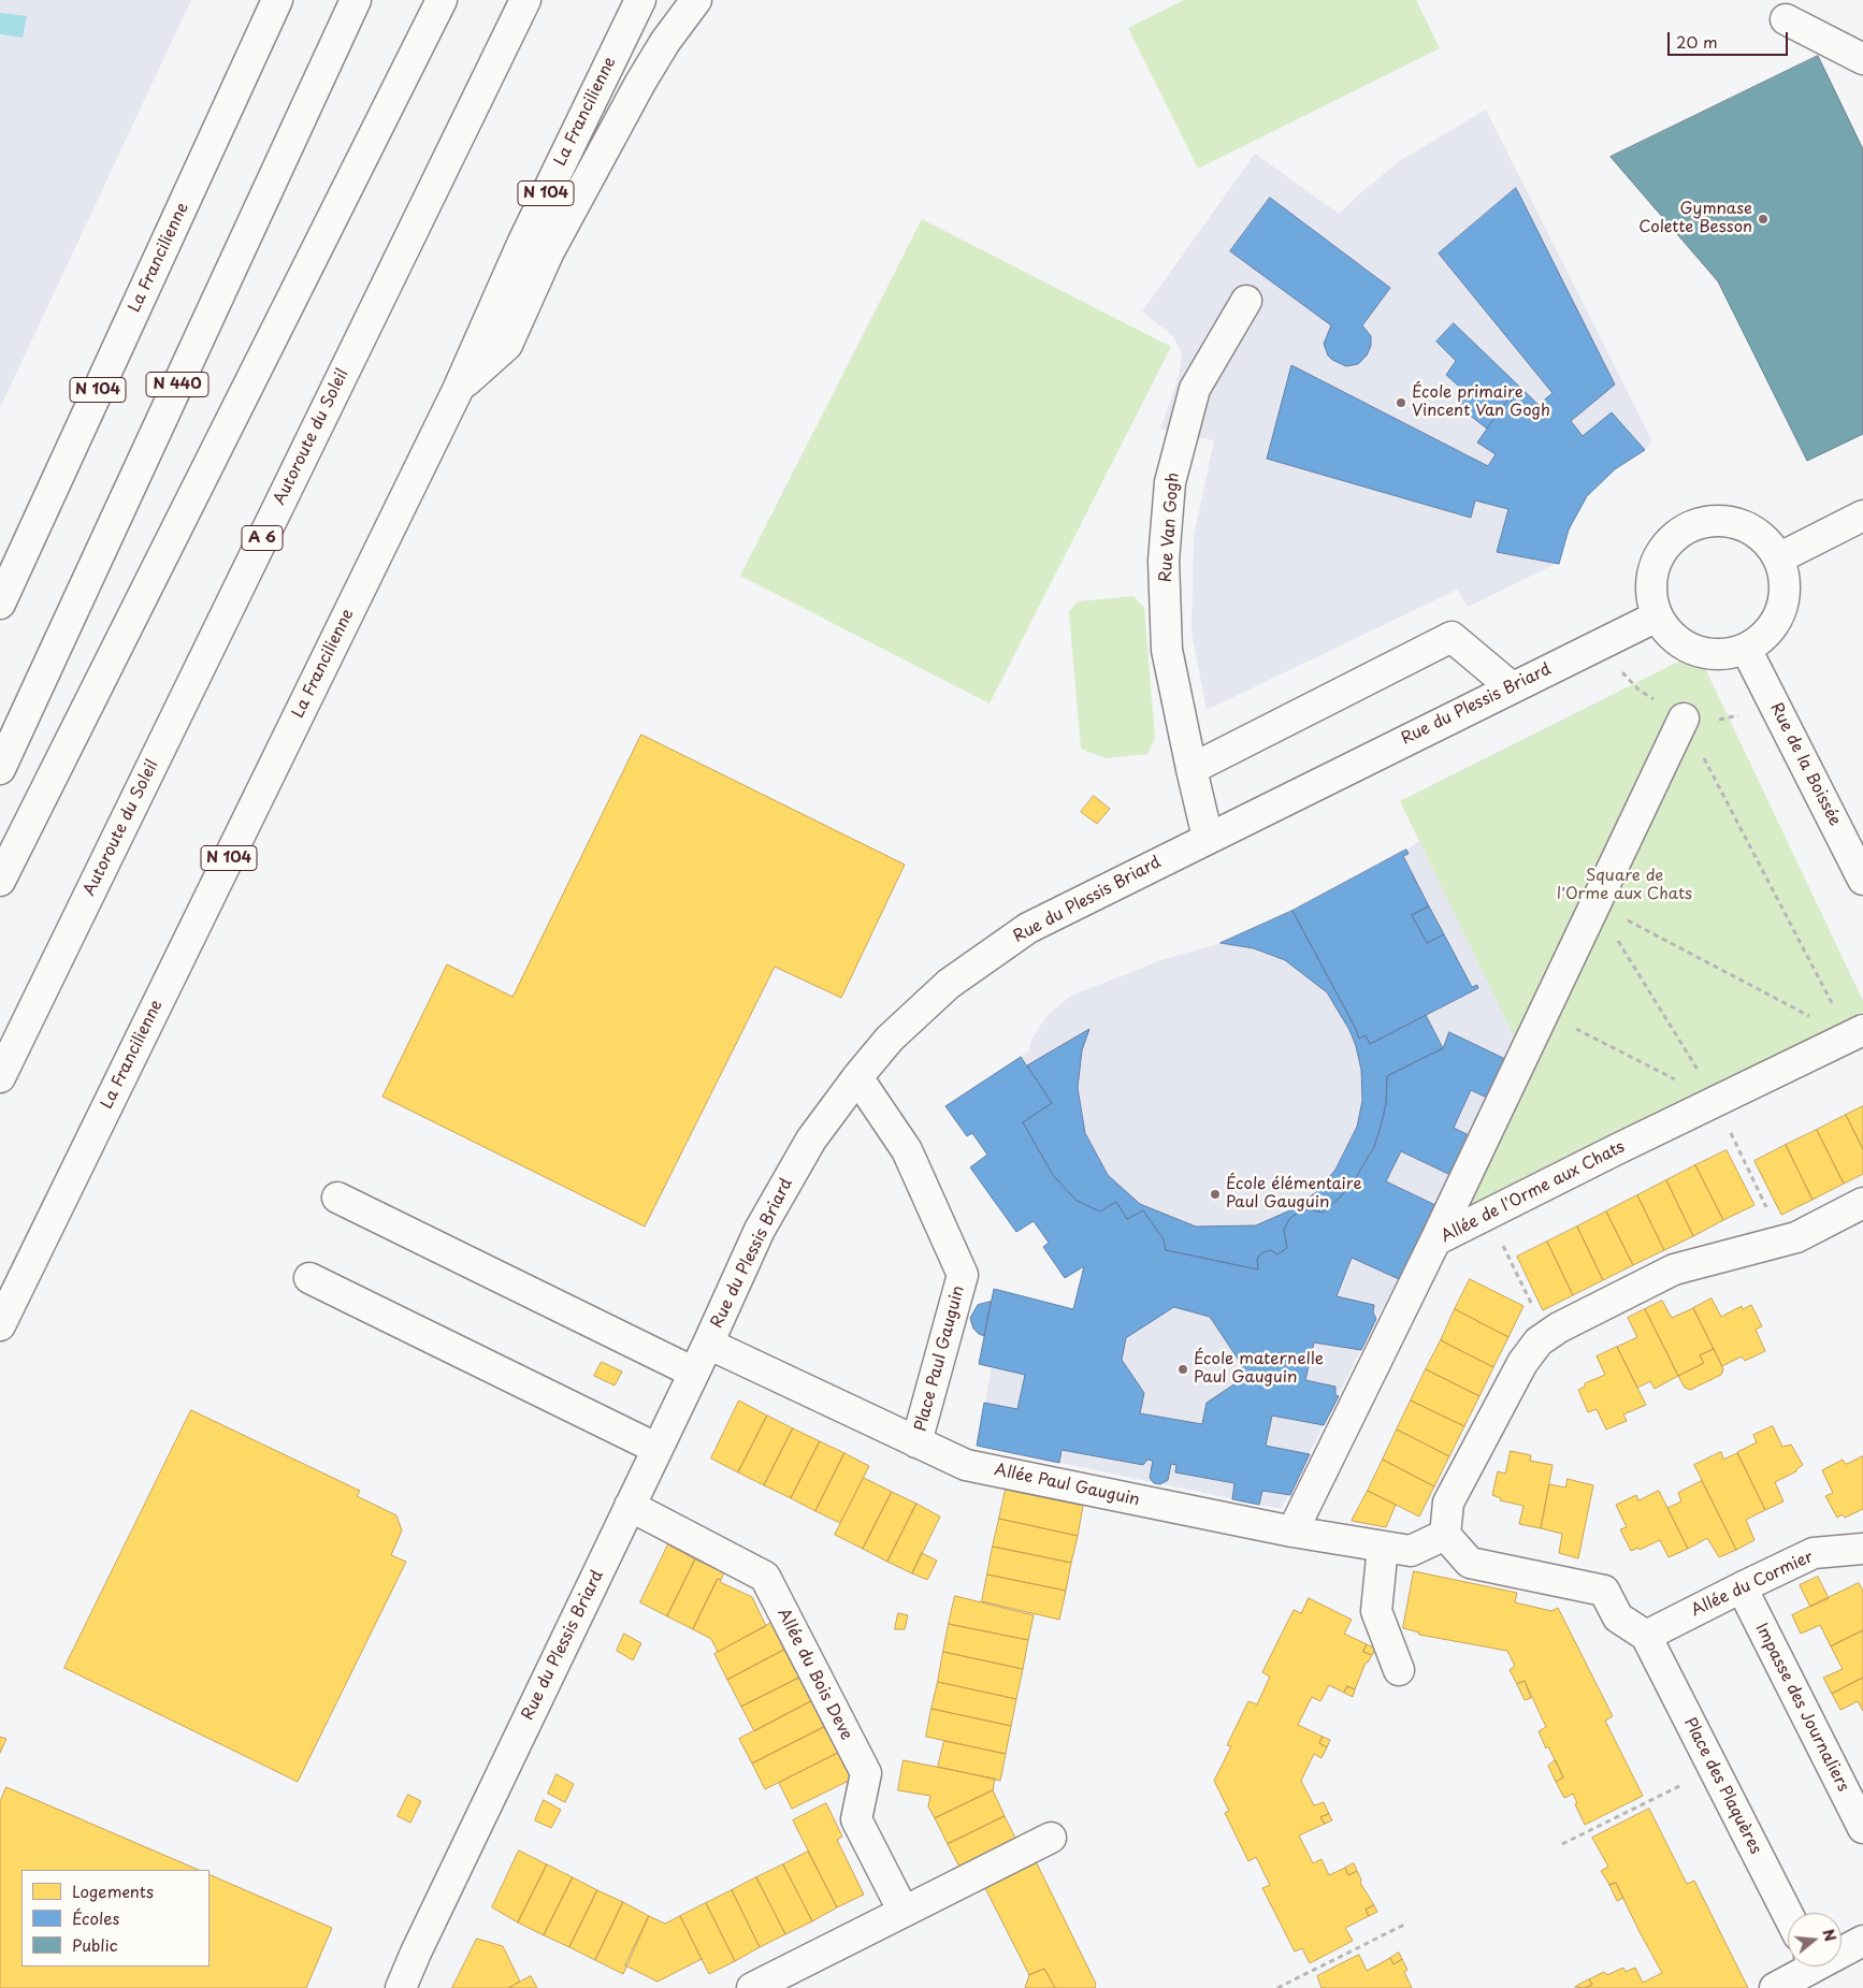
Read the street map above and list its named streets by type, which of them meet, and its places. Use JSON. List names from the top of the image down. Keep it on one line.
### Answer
{"streets":{"main road":["La Francilienne","N 104","N 440","Autoroute du Soleil","Rue Van Gogh","A 6","Rue du Plessis Briard","Rue de la Boissée","Allée de l'Orme aux Chats","Place Paul Gauguin","Allée Paul Gauguin","Allée du Cormier","Allée du Bois Deve","Impasse des Journaliers","Place des Plaquères"]},"crossings":[["Rue Van Gogh","Rue du Plessis Briard"],["Rue du Plessis Briard","Rue de la Boissée"],["Rue du Plessis Briard","Place Paul Gauguin"],["Rue du Plessis Briard","Allée Paul Gauguin"],["Rue du Plessis Briard","Allée du Bois Deve"],["Allée de l'Orme aux Chats","Allée Paul Gauguin"],["Place Paul Gauguin","Allée Paul Gauguin"],["Allée du Cormier","Impasse des Journaliers"],["Allée du Cormier","Place des Plaquères"]],"parks":["Square de l'Orme aux Chats"],"places":["Gymnase Colette Besson","École primaire Vincent Van Gogh","École élémentaire Paul Gauguin","École maternelle Paul Gauguin"],"legend":["Logements","Écoles","Public"],"scale_bar":"20 m","north":"right"}
